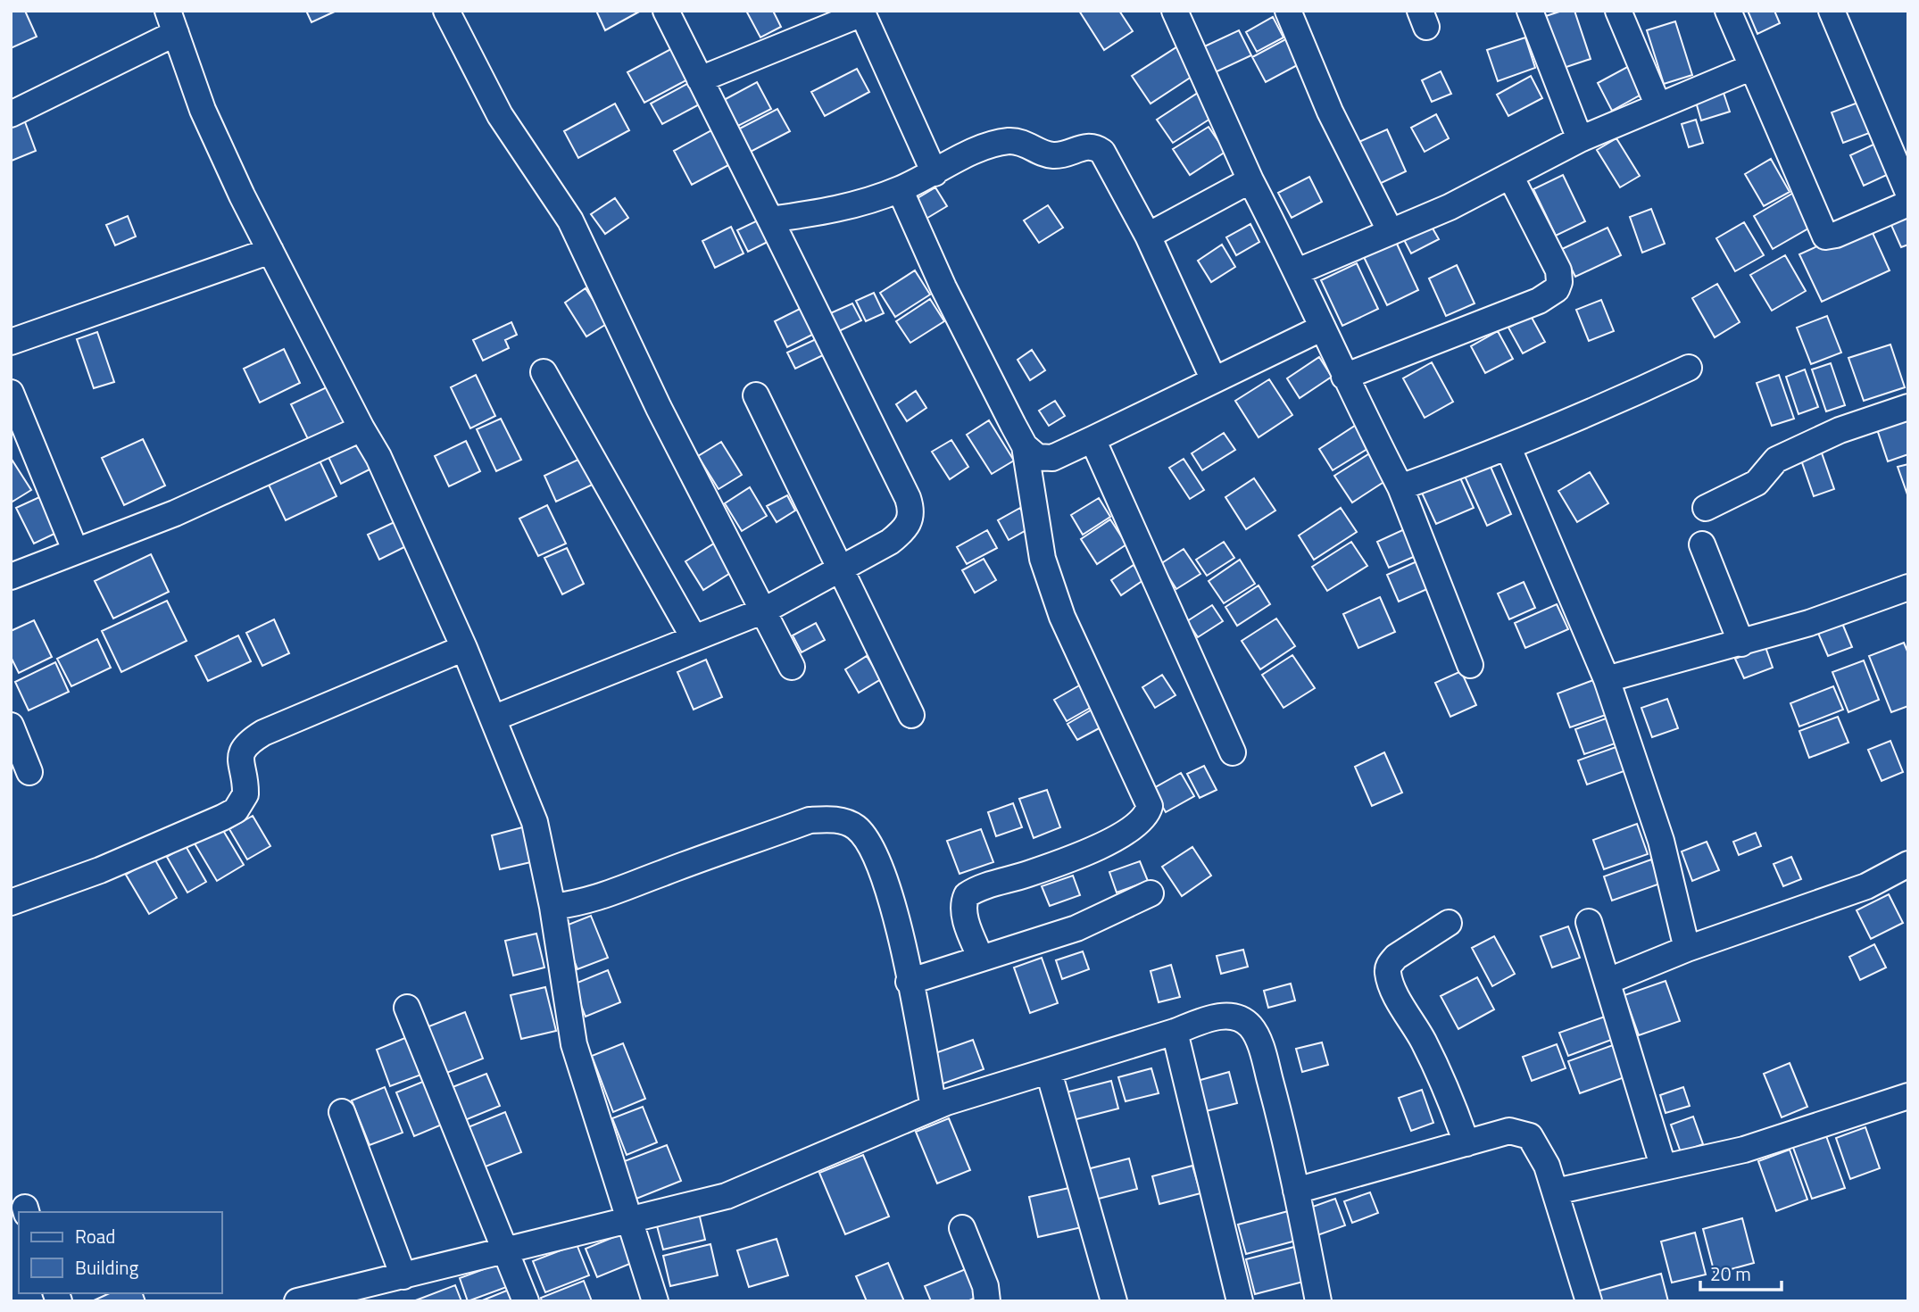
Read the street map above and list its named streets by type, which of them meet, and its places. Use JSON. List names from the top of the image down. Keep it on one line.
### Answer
{"legend":["Road","Building"],"scale_bar":"20 m"}
